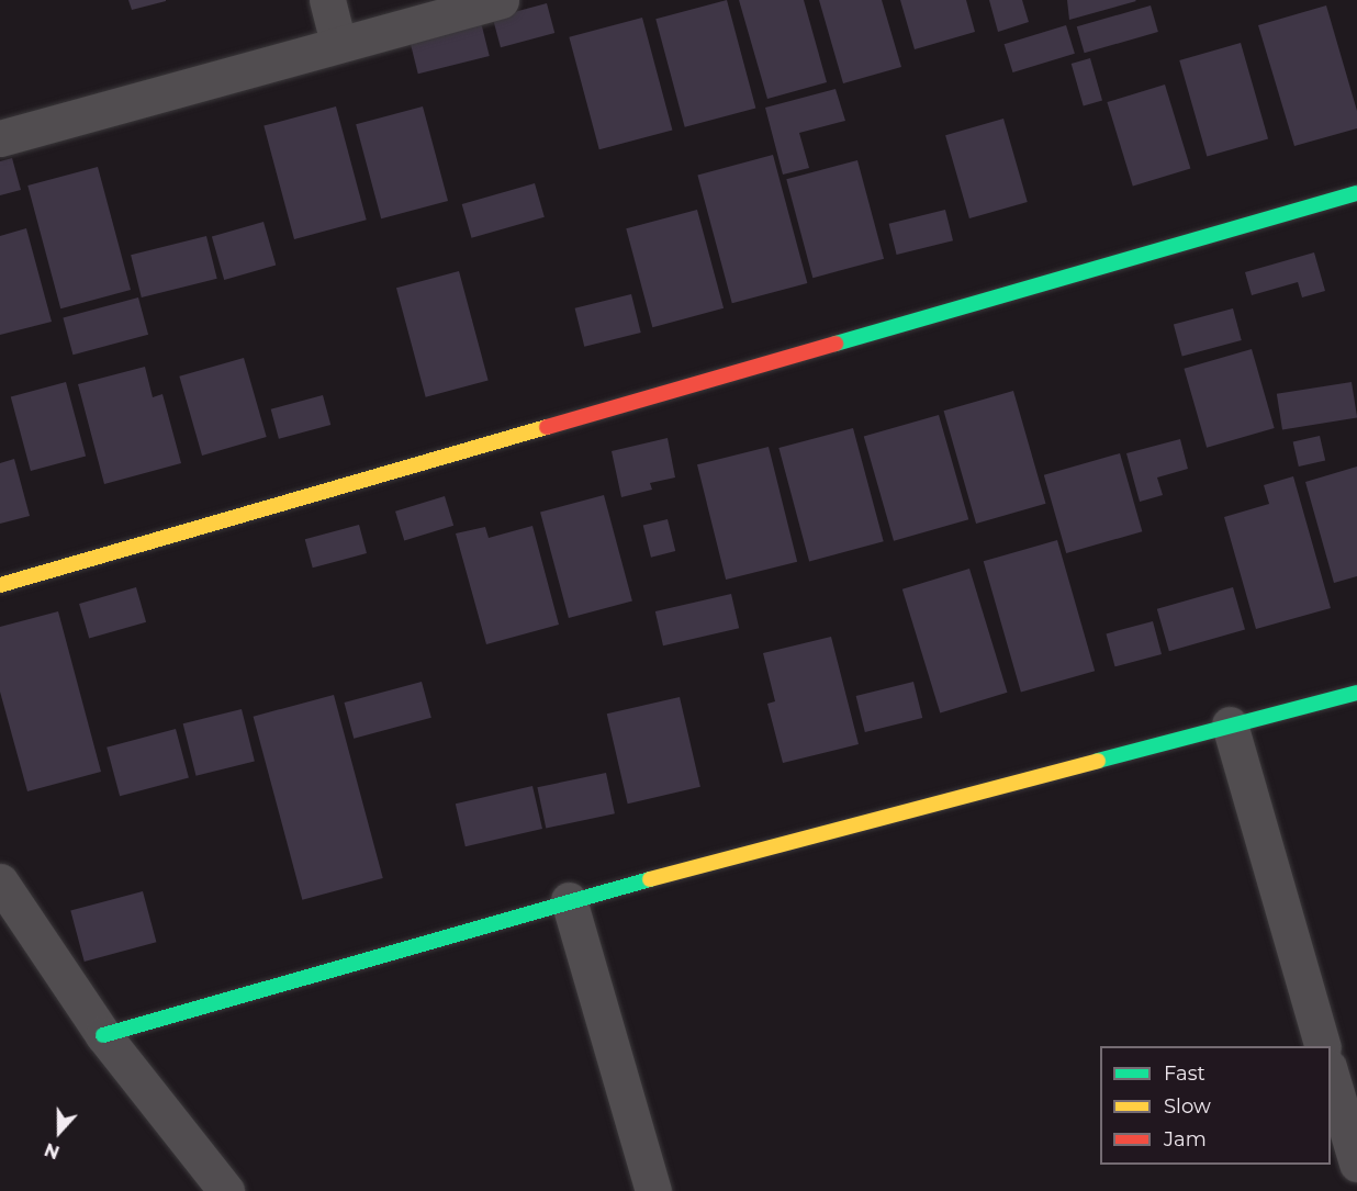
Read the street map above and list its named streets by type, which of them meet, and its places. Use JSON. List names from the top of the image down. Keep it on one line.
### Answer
{"legend":["Fast","Slow","Jam"],"north":"bottom"}
